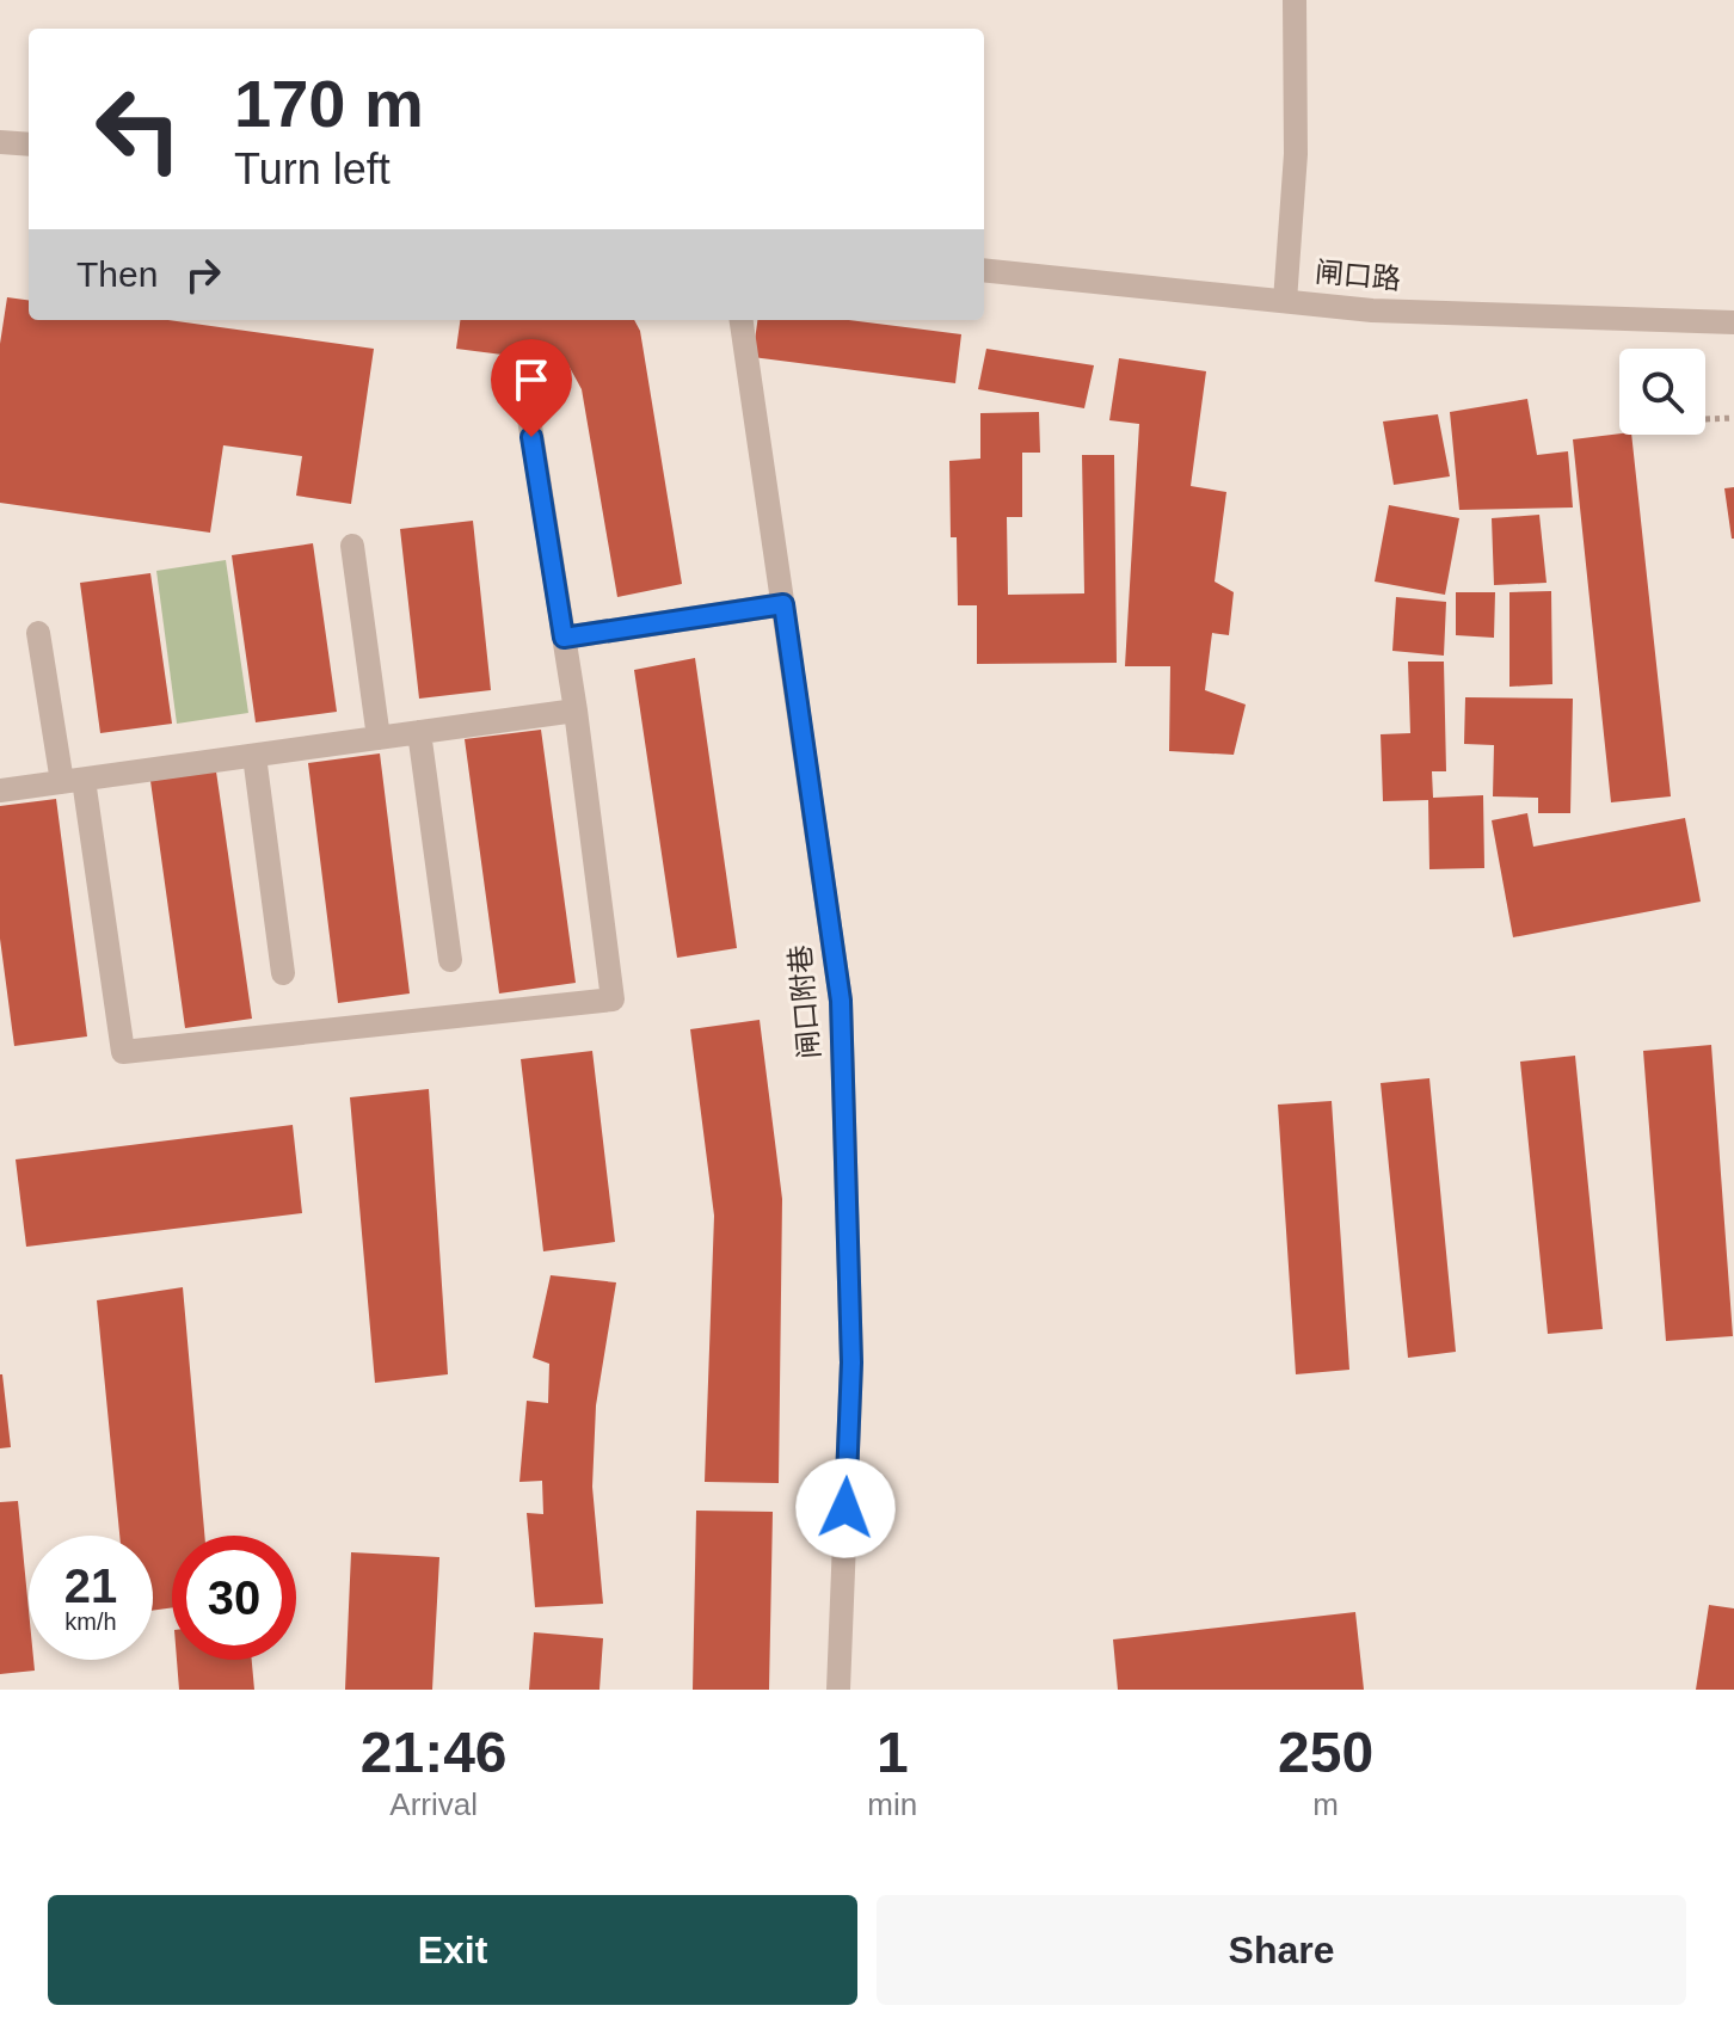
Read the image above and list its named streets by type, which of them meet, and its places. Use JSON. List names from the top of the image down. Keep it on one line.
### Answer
{"streets":{"street":["闸口路","闸口附巷"]},"page":{"turn":["170 m","Turn left"],"then":"Then","speed":"21 km/h","limit":"30","eta":["21:46","Arrival","1","min","250","m"],"buttons":["Exit","Share"]}}
